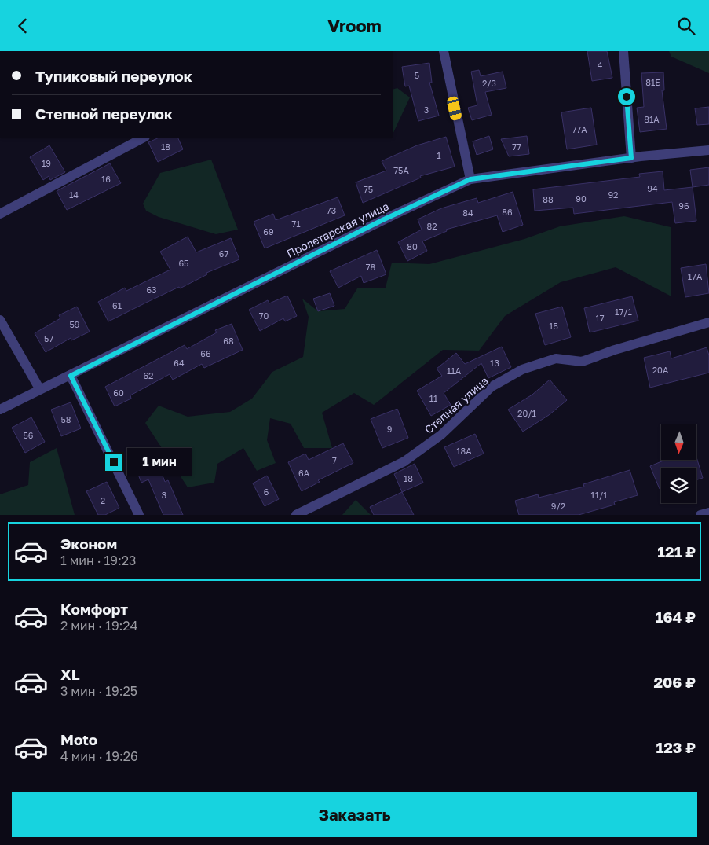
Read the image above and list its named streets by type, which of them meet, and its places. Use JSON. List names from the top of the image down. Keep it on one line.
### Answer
{"streets":{"street":["Пролетарская улица","Степная улица"]},"house_numbers":["4","5","81Б","2/3","3","81А","77А","18","77","1","19","75А","16","94","75","14","92","90","88","96","73","86","84","71","82","69","80","67","65","78","17А","63","61","17/1","70","17","59","15","57","68","66","64","13","20А","11А","62","60","11","20/1","58","9","56","18А","7","6А","18","6","3","11/1","2","9/2"],"north":"bottom","page":{"header":"Vroom","banner":["Тупиковый переулок","Степной переулок"],"bubble":"1 мин","list":[{"name":"Эконом","note":"1 мин · 19:23","value":"121 ₽"},{"name":"Комфорт","note":"2 мин · 19:24","value":"164 ₽"},{"name":"XL","note":"3 мин · 19:25","value":"206 ₽"},{"name":"Moto","note":"4 мин · 19:26","value":"123 ₽"}],"buttons":"Заказать"}}
